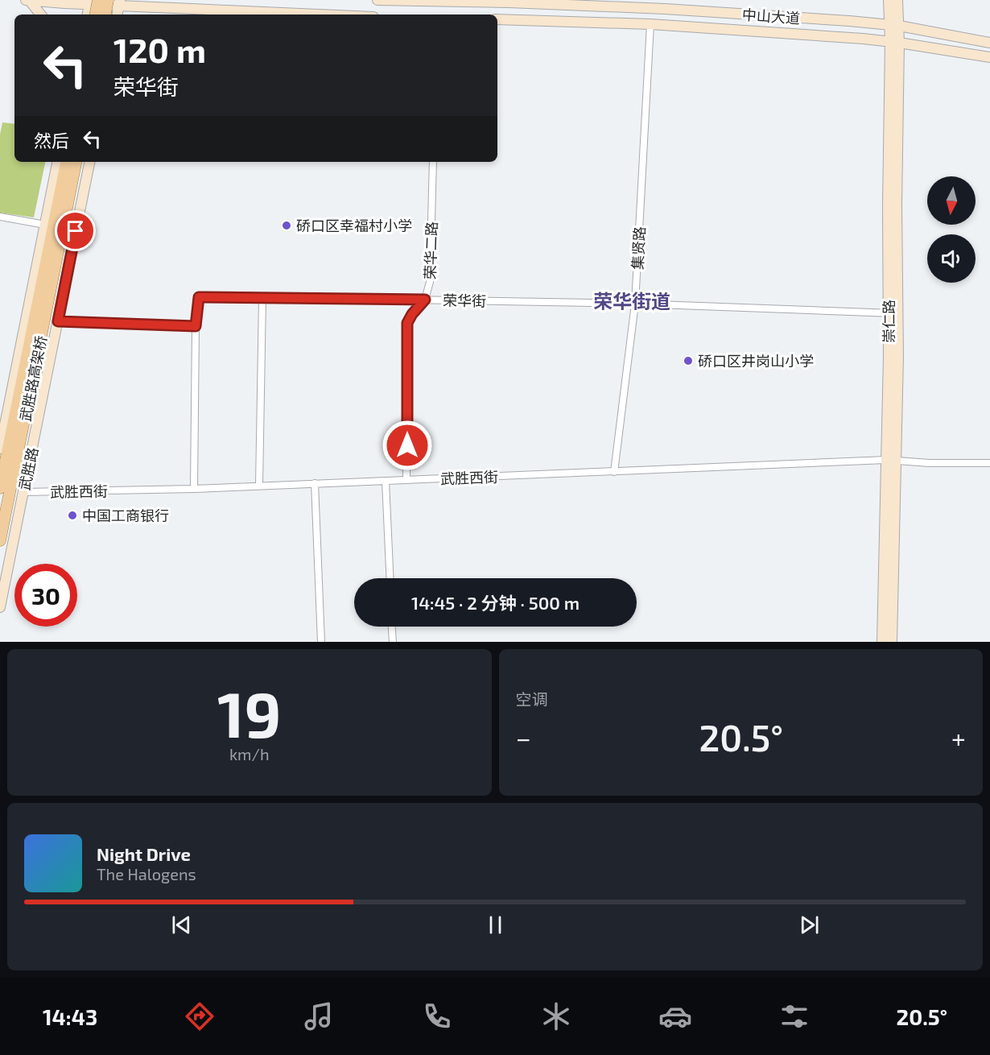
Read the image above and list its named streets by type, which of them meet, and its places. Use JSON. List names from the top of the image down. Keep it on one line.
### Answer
{"streets":{"main road":["中山大道","崇仁路","武胜路高架桥","武胜路"],"street":["集贤路","荣华二路","荣华街","武胜西街"]},"crossings":[["中山大道","集贤路"],["中山大道","崇仁路"],["集贤路","荣华街"],["集贤路","武胜西街"],["荣华二路","荣华街"],["荣华二路","武胜西街"],["荣华街","崇仁路"],["崇仁路","武胜西街"],["武胜路","武胜西街"]],"districts":["荣华街道"],"places":["硚口区幸福村小学","硚口区井岗山小学","中国工商银行"],"north":"bottom","page":{"turn":["120 m","荣华街"],"then":"然后","limit":"30","trip":"14:45 · 2 分钟 · 500 m","tile":[["19","km/h"],"空调"],"heat":["−","20.5°","+"],"song":["Night Drive","The Halogens"],"tabs":["14:43","20.5°"]}}
